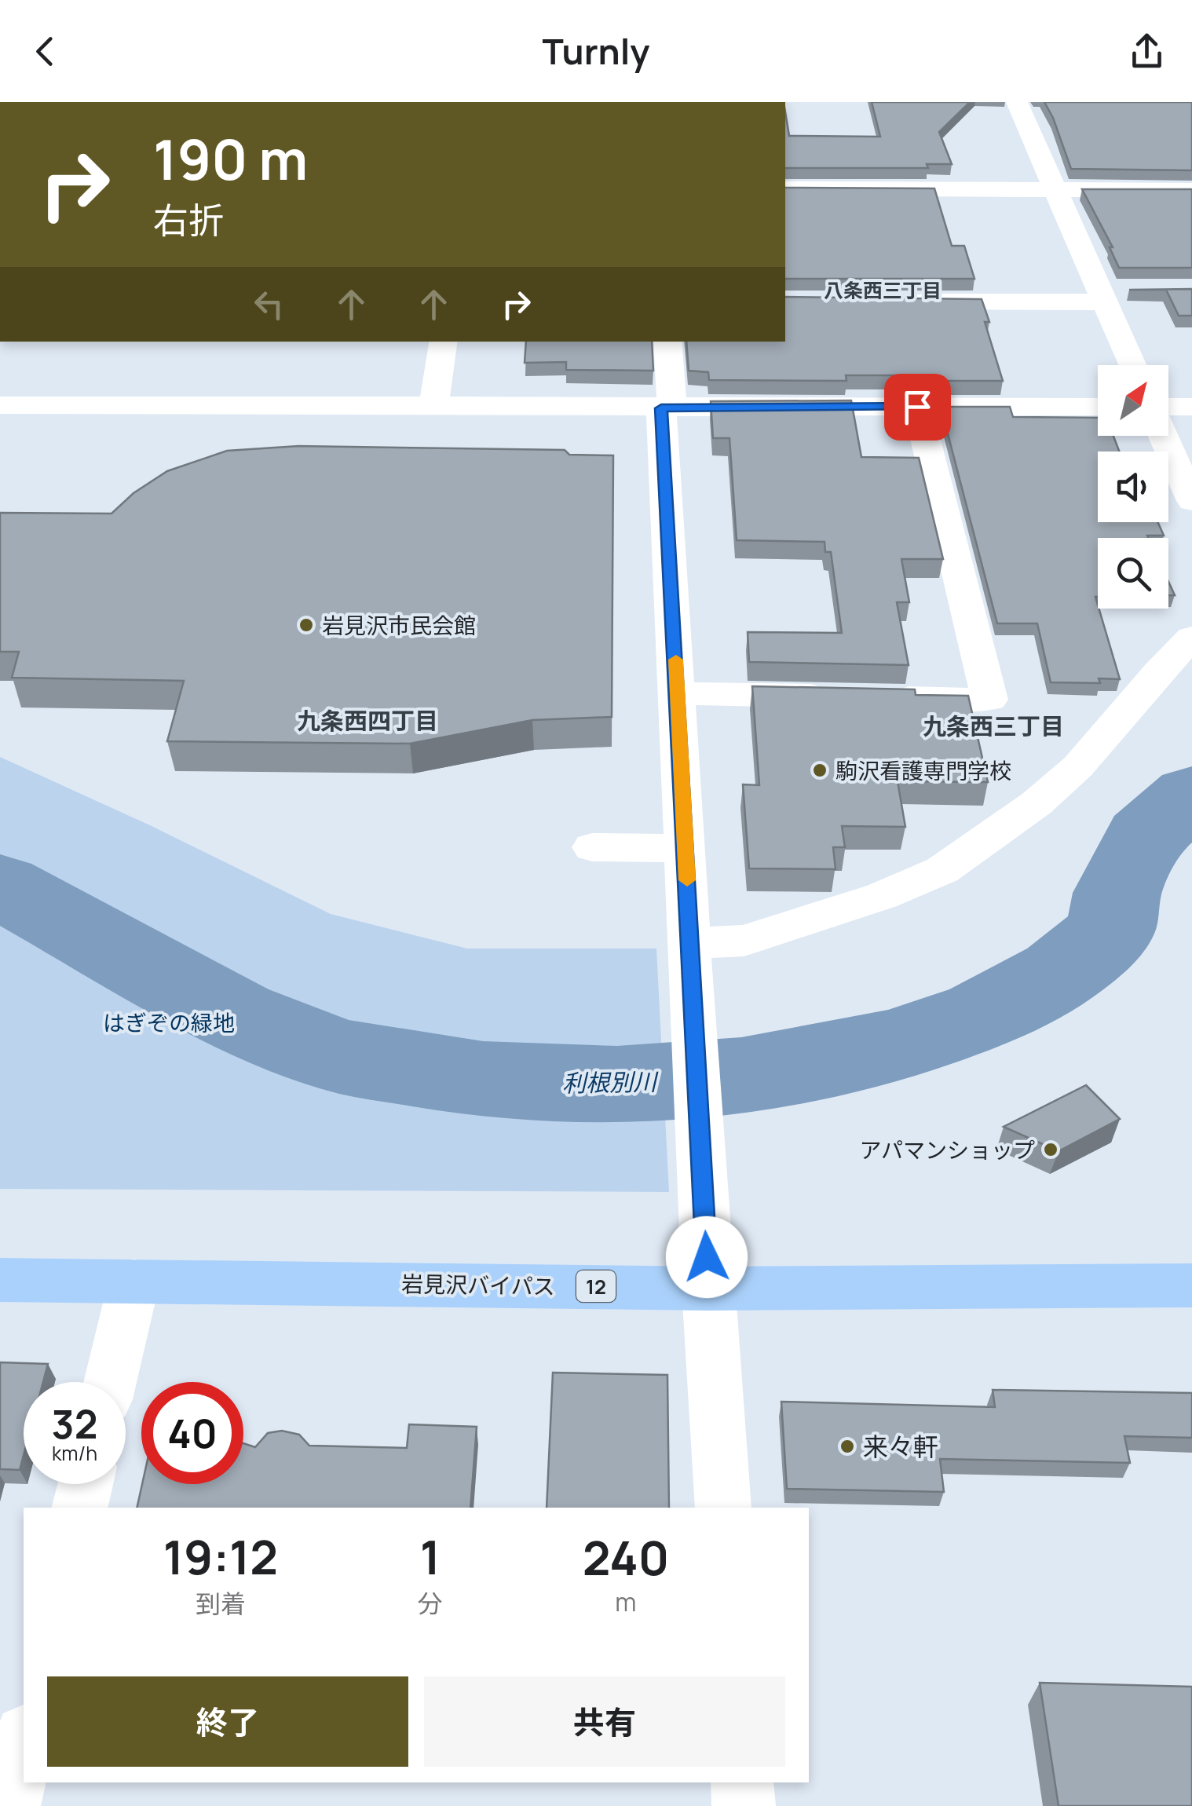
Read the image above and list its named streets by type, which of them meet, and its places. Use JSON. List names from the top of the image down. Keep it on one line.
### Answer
{"streets":{"highway":["岩見沢バイパス","12"]},"districts":["八条西三丁目","九条西四丁目","九条西三丁目"],"water":["利根別川"],"parks":["はぎぞの緑地"],"places":["岩見沢市民会館","駒沢看護専門学校","アパマンショップ","来々軒"],"north":"top right","page":{"header":"Turnly","turn":["190 m","右折"],"speed":"32 km/h","limit":"40","eta":["19:12","到着","1","分","240","m"],"buttons":["終了","共有"]}}
